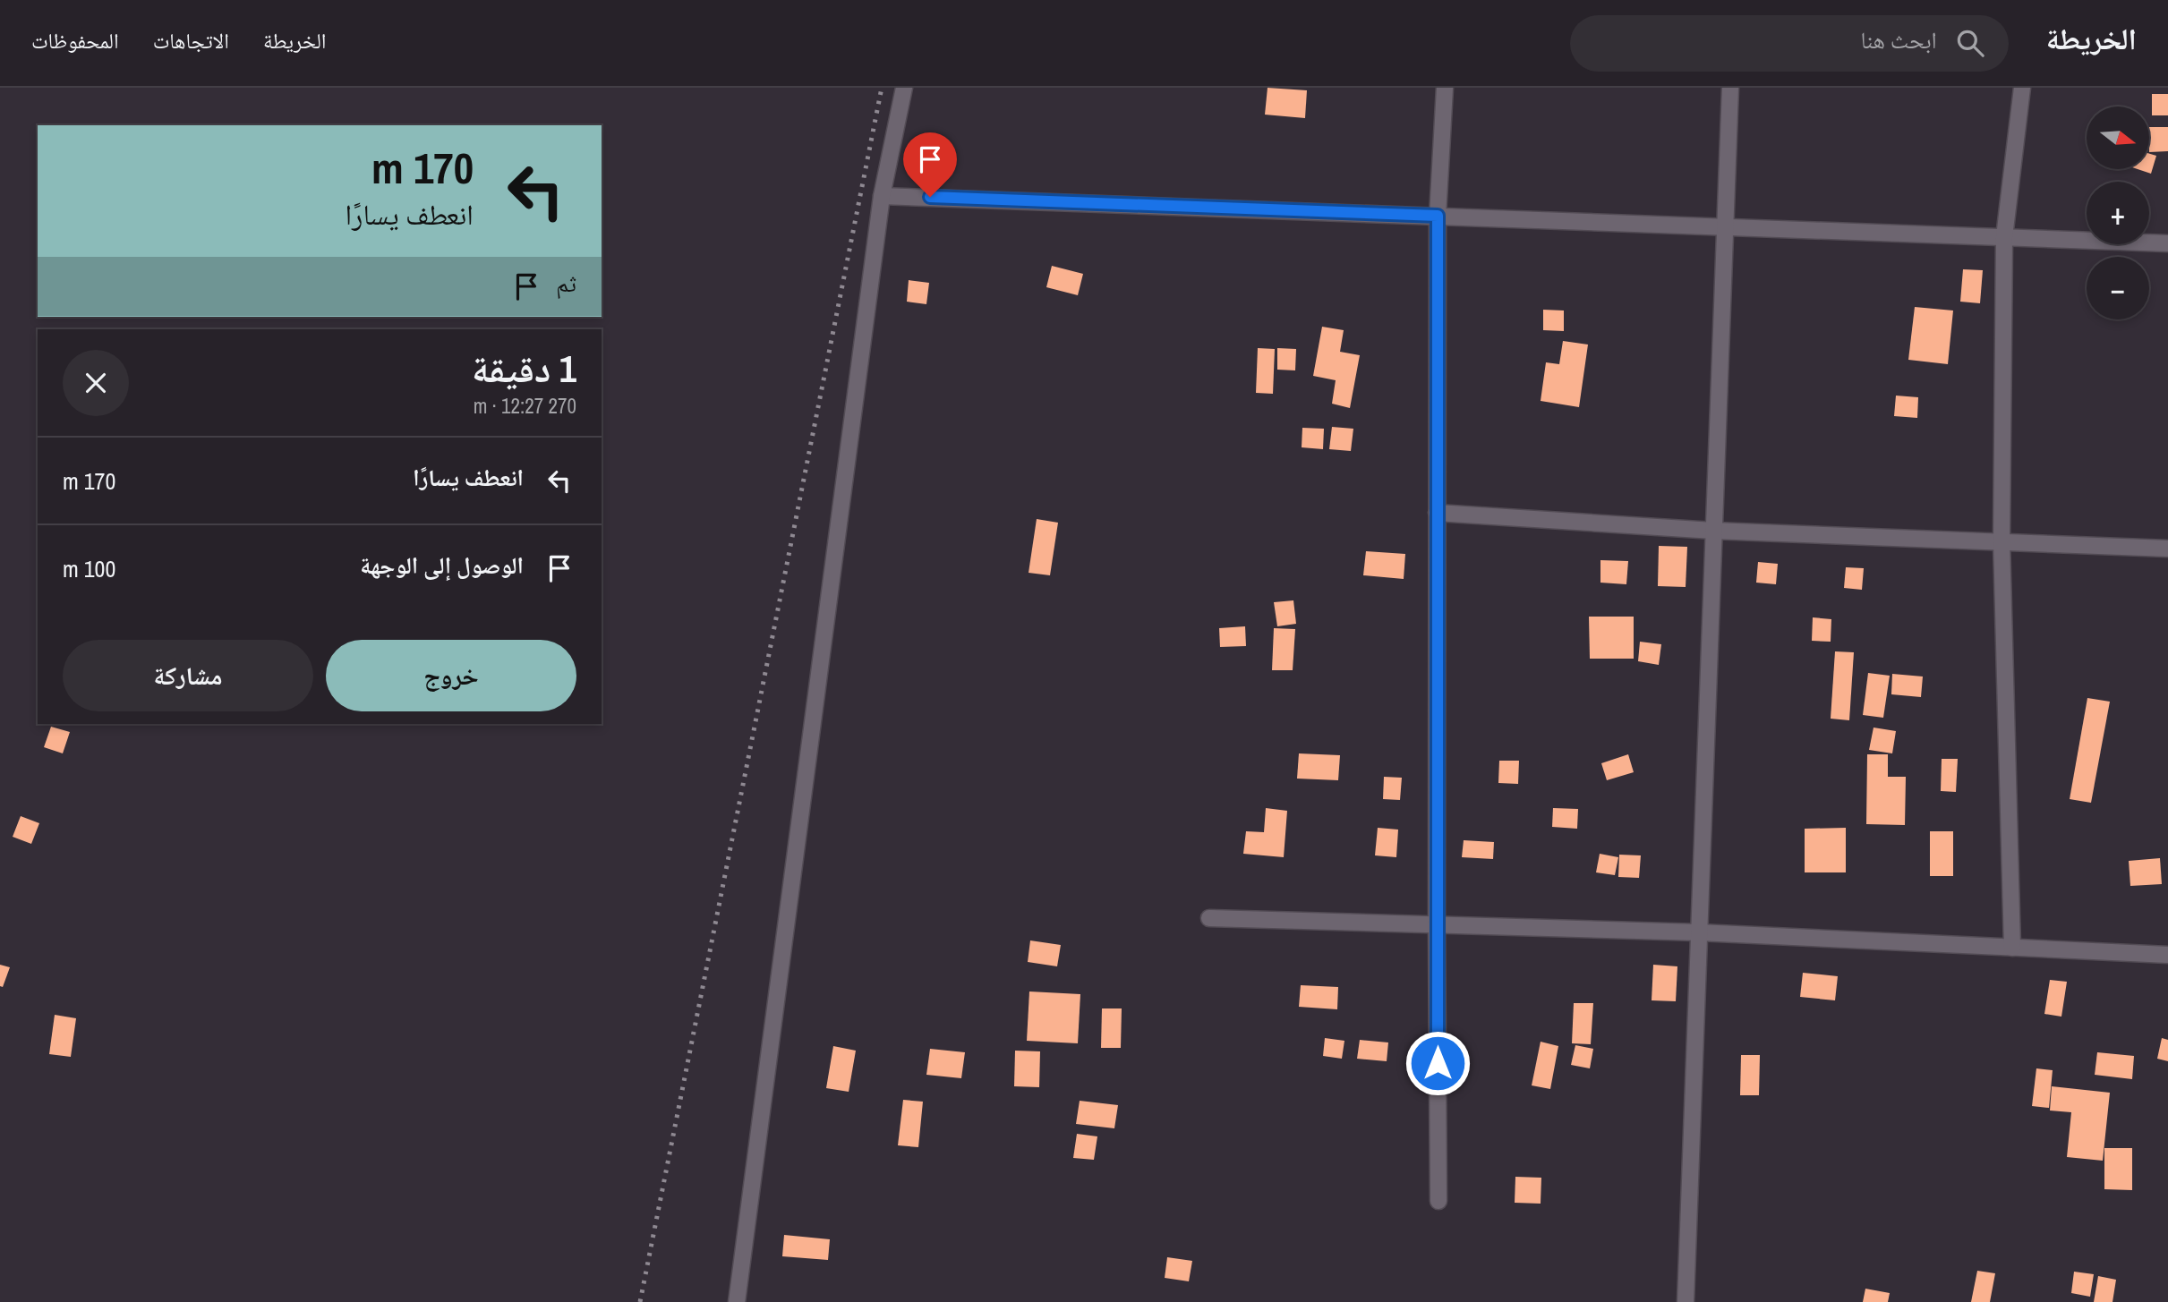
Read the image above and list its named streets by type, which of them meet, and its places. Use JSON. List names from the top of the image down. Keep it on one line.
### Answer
{"north":"right","page":{"header":"الخريطة","search":"ابحث هنا","nav":["الخريطة","الاتجاهات","المحفوظات"],"map_buttons":["+","−"],"turn":["170 m","انعطف يسارًا"],"then":"ثم","heading":["1 دقيقة","270 m · 12:27"],"list":[{"name":"انعطف يسارًا","value":"170 m"},{"name":"الوصول إلى الوجهة","value":"100 m"}],"buttons":["خروج","مشاركة"]}}
